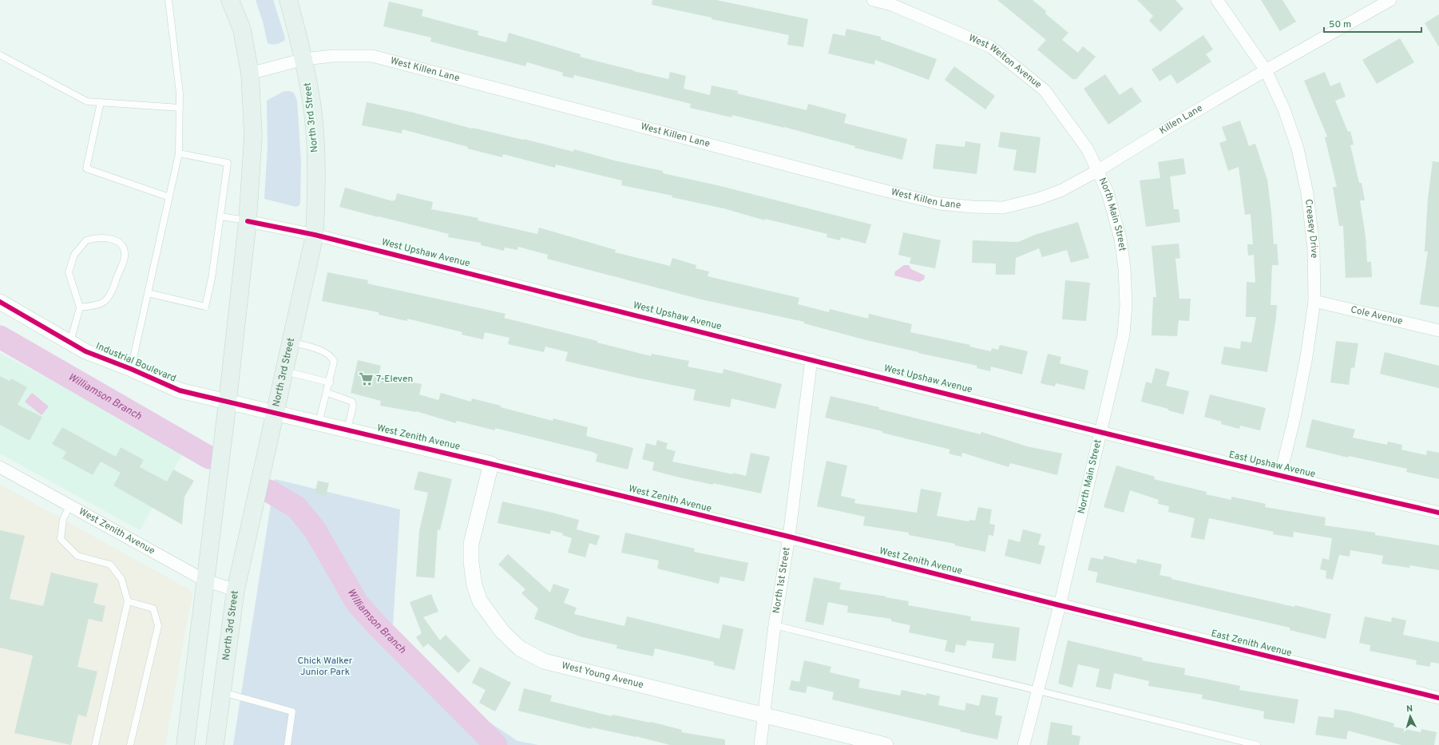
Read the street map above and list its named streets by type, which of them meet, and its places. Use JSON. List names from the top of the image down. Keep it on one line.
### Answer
{"streets":{"main road":["North 3rd Street"],"street":["West Welton Avenue","West Killen Lane","Killen Lane","North Main Street","Creasey Drive","West Upshaw Avenue","Cole Avenue","Industrial Boulevard","West Zenith Avenue","East Upshaw Avenue","North 1st Street","East Zenith Avenue","West Young Avenue"]},"crossings":[["West Welton Avenue","West Killen Lane"],["West Welton Avenue","Killen Lane"],["West Welton Avenue","North Main Street"],["West Killen Lane","North 3rd Street"],["West Killen Lane","Killen Lane"],["West Killen Lane","North Main Street"],["North 3rd Street","West Upshaw Avenue"],["North 3rd Street","Industrial Boulevard"],["North 3rd Street","West Zenith Avenue"],["Killen Lane","North Main Street"],["Killen Lane","Creasey Drive"],["North Main Street","West Upshaw Avenue"],["North Main Street","West Zenith Avenue"],["North Main Street","East Upshaw Avenue"],["North Main Street","East Zenith Avenue"],["Creasey Drive","Cole Avenue"],["Creasey Drive","East Upshaw Avenue"],["West Upshaw Avenue","East Upshaw Avenue"],["West Upshaw Avenue","North 1st Street"],["Industrial Boulevard","West Zenith Avenue"],["West Zenith Avenue","North 1st Street"],["West Zenith Avenue","East Zenith Avenue"],["West Zenith Avenue","West Young Avenue"],["North 1st Street","West Young Avenue"]],"water":["Williamson Branch"],"parks":["Chick Walker Junior Park"],"places":{"supermarket":["7-Eleven"]},"scale_bar":"50 m","north":"top"}
